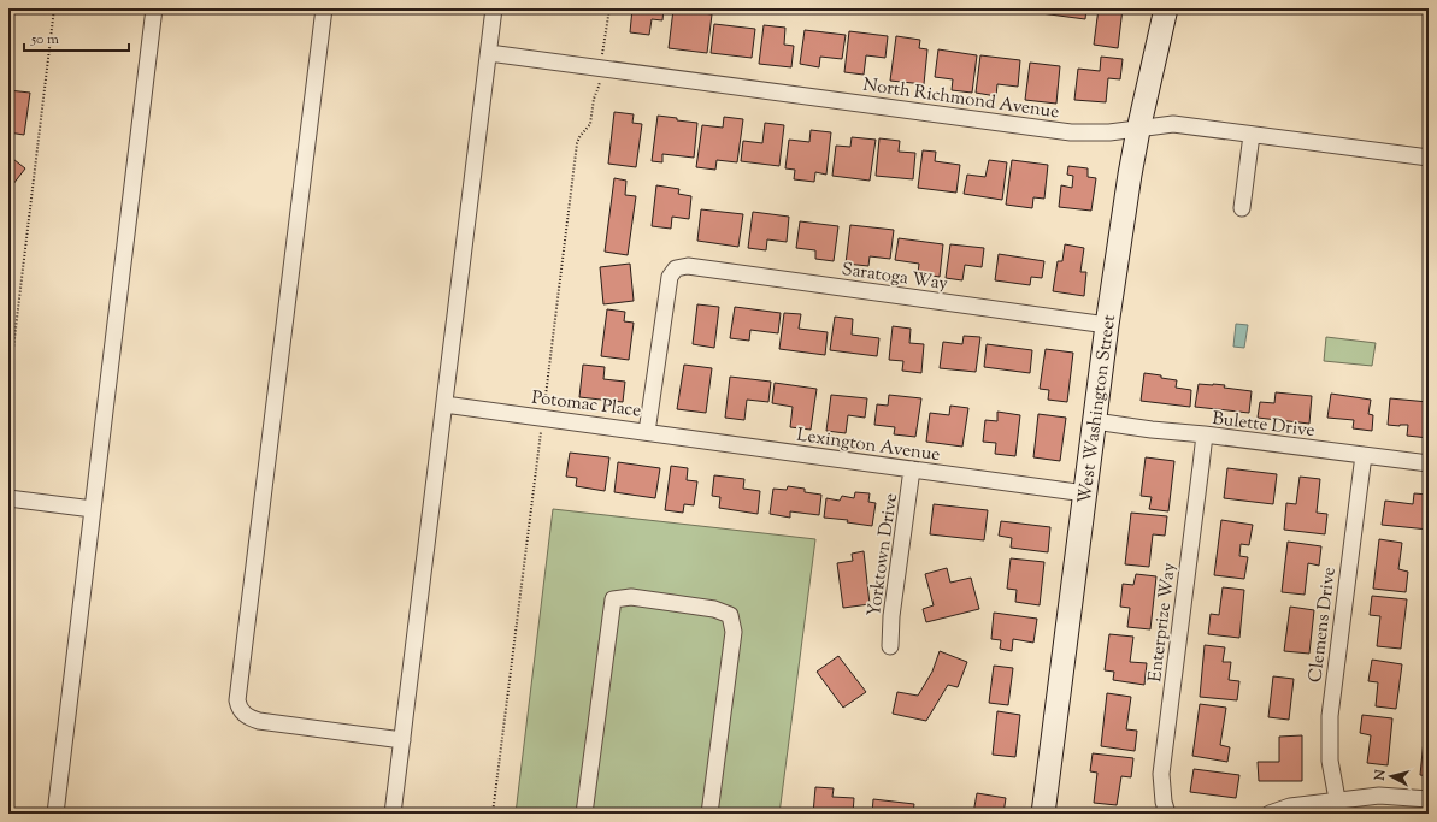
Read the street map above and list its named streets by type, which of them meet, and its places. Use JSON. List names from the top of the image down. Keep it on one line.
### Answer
{"streets":{"street":["North Richmond Avenue","Saratoga Way","Potomac Place","West Washington Street","Bulette Drive","Lexington Avenue","Yorktown Drive","Enterprize Way","Clemens Drive"]},"crossings":[["North Richmond Avenue","West Washington Street"],["Saratoga Way","Potomac Place"],["Saratoga Way","West Washington Street"],["Potomac Place","Lexington Avenue"],["West Washington Street","Bulette Drive"],["West Washington Street","Lexington Avenue"],["Bulette Drive","Enterprize Way"],["Bulette Drive","Clemens Drive"],["Lexington Avenue","Yorktown Drive"]],"scale_bar":"50 m","north":"left"}
